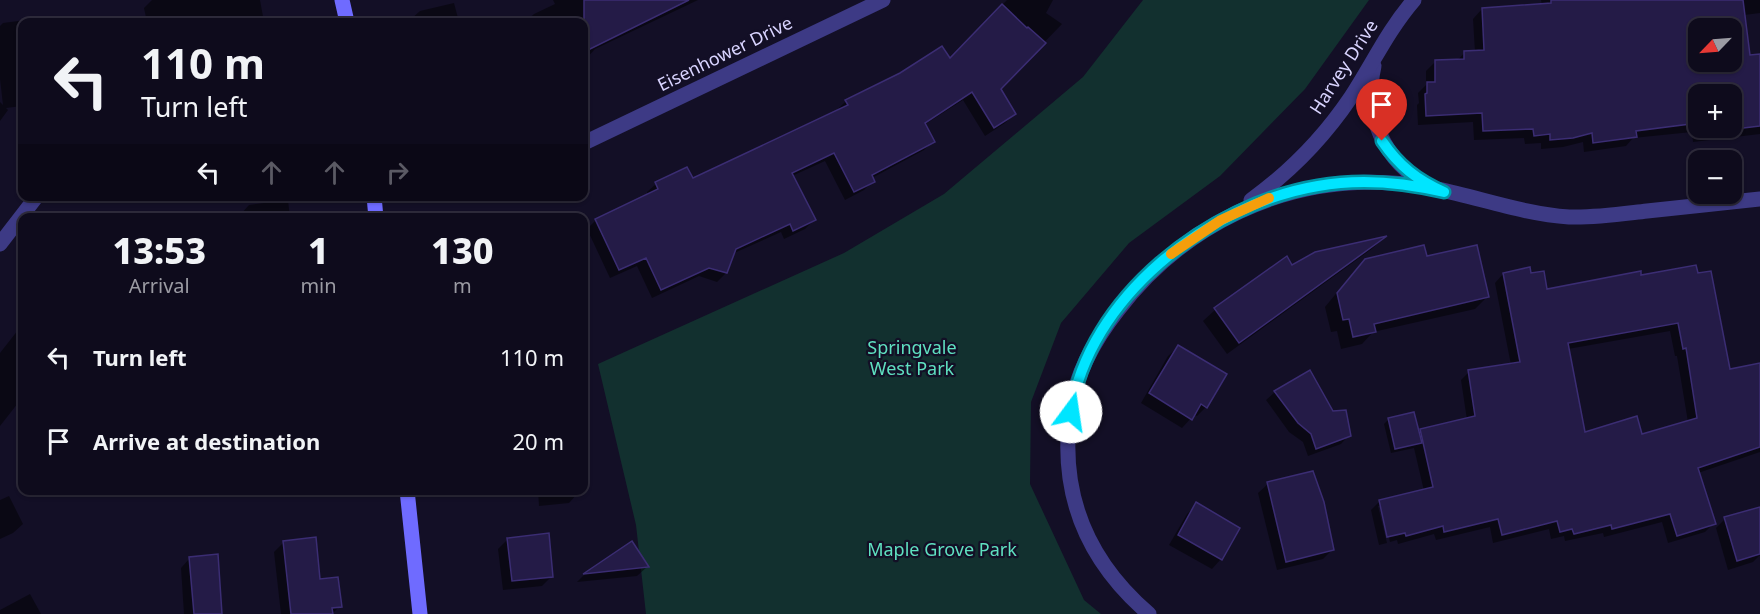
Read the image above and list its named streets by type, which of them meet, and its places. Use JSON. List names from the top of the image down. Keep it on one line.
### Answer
{"streets":{"street":["Eisenhower Drive","Harvey Drive"]},"parks":["Springvale West Park","Maple Grove Park"],"north":"bottom left","page":{"map_buttons":["+","−"],"turn":["110 m","Turn left"],"eta":["13:53","Arrival","1","min","130","m"],"list":[{"name":"Turn left","value":"110 m"},{"name":"Arrive at destination","value":"20 m"}]}}
